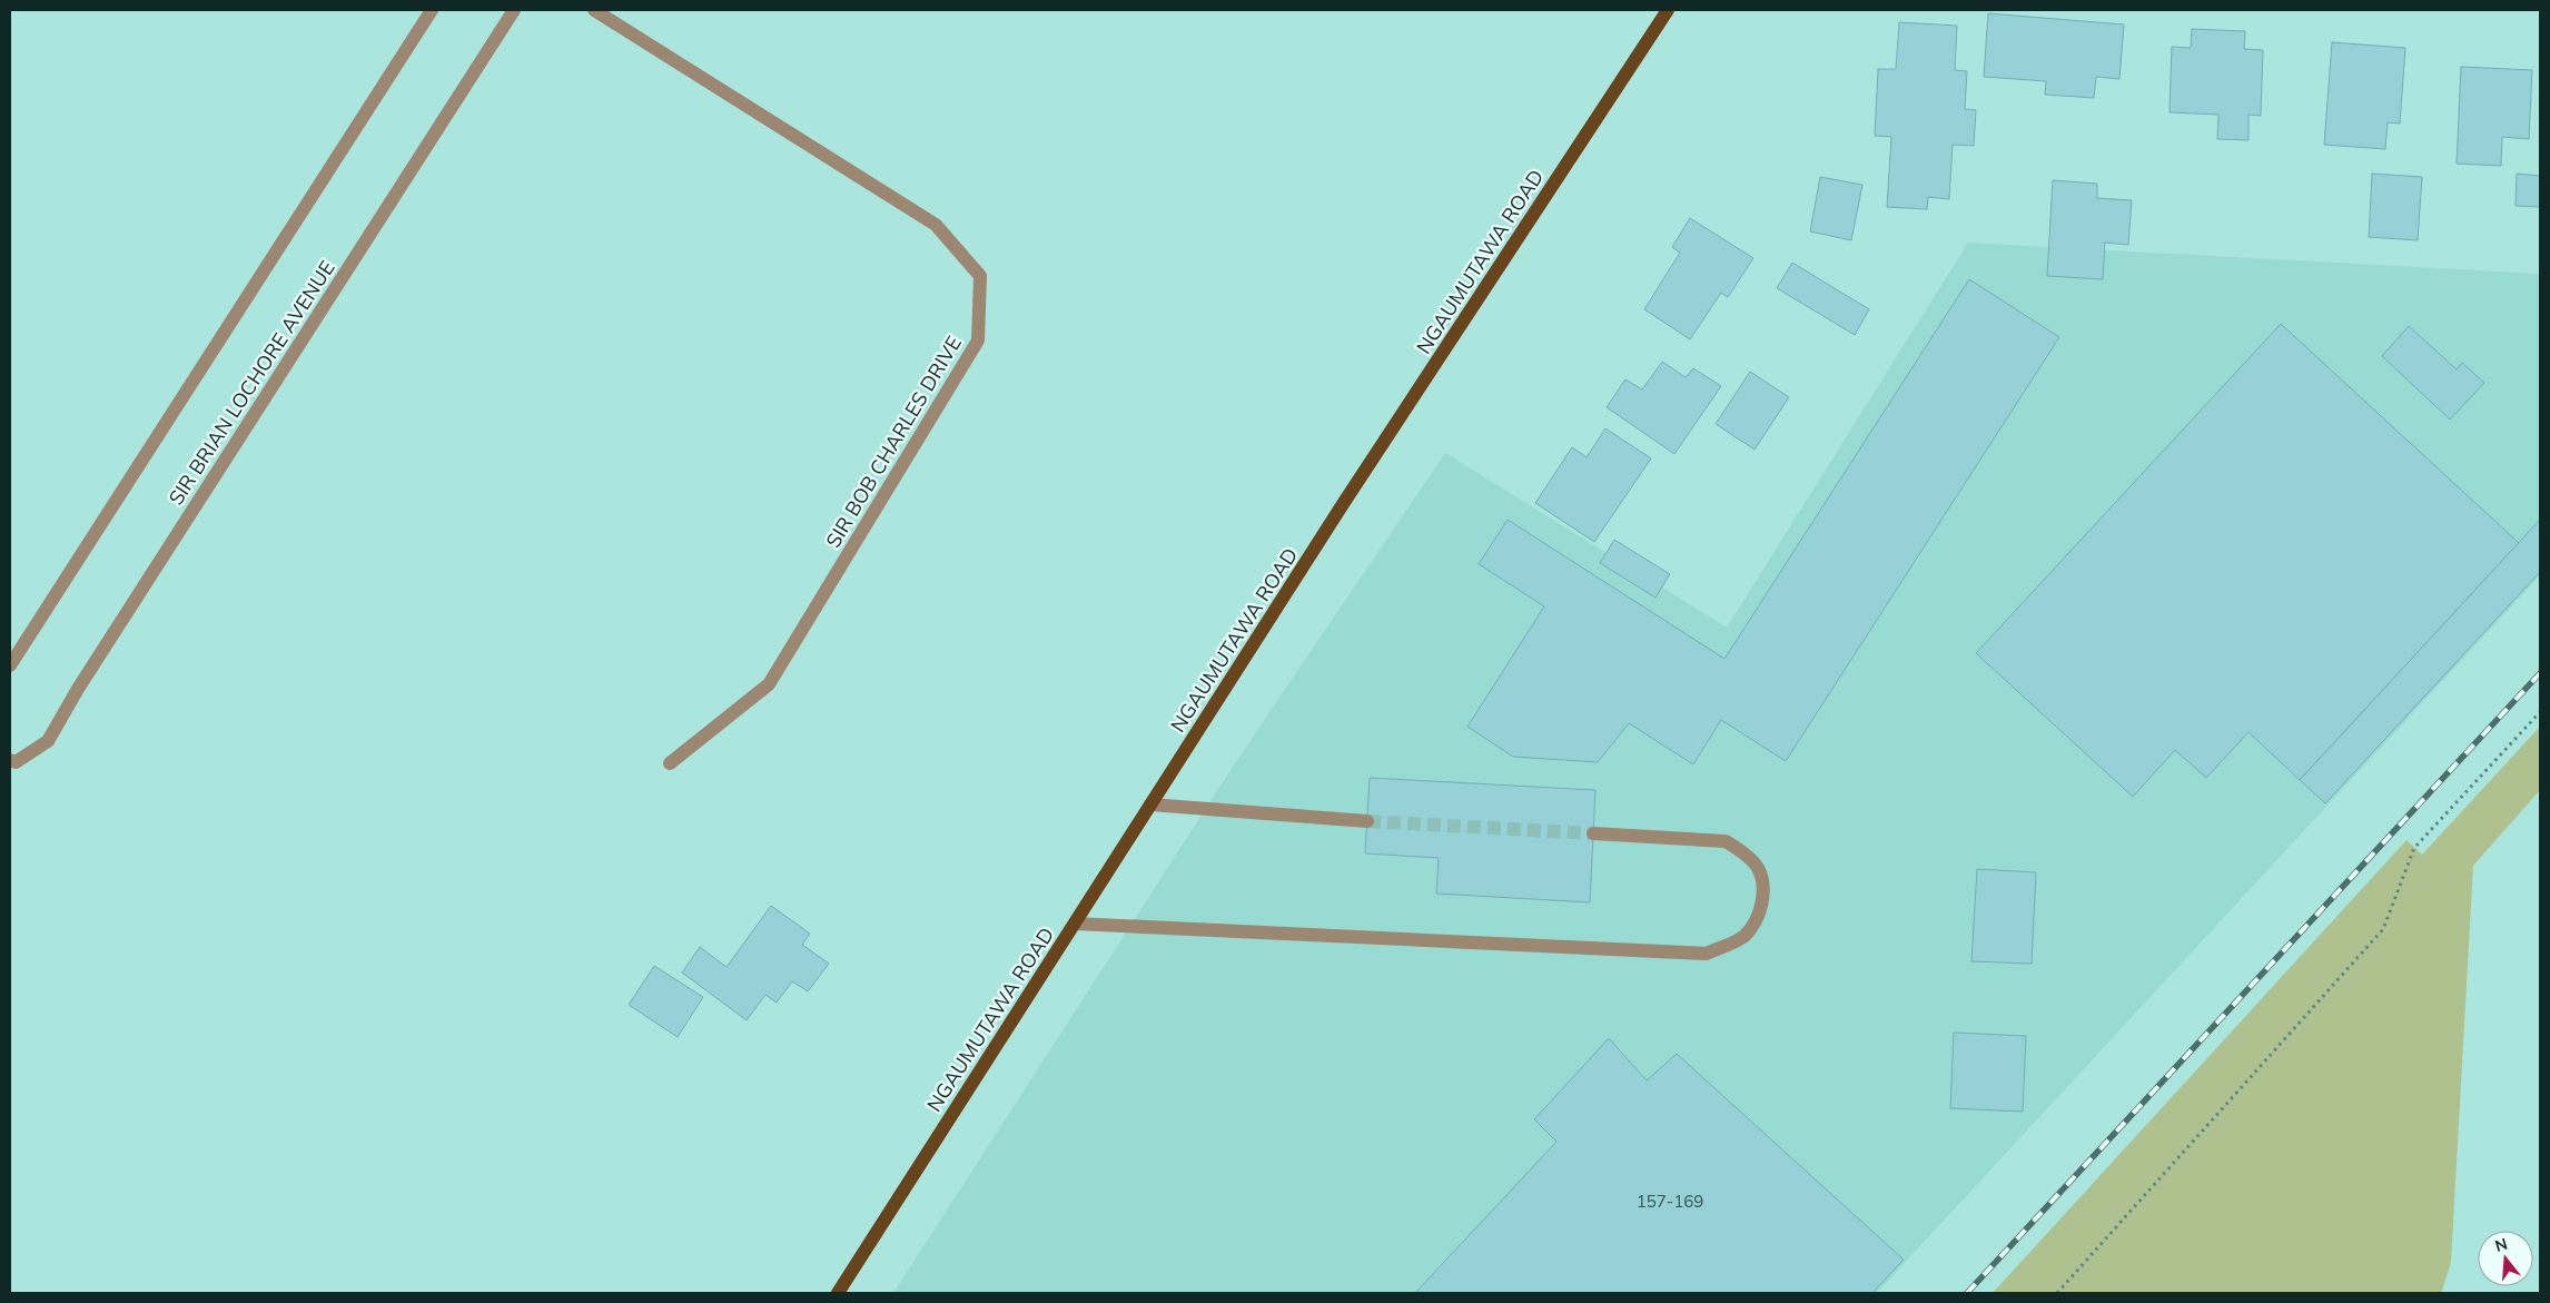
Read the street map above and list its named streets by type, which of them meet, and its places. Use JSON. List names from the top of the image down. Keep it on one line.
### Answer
{"streets":{"main road":["NGAUMUTAWA ROAD"],"street":["SIR BRIAN LOCHORE AVENUE","SIR BOB CHARLES DRIVE"]},"house_numbers":["157-169"],"north":"top"}
